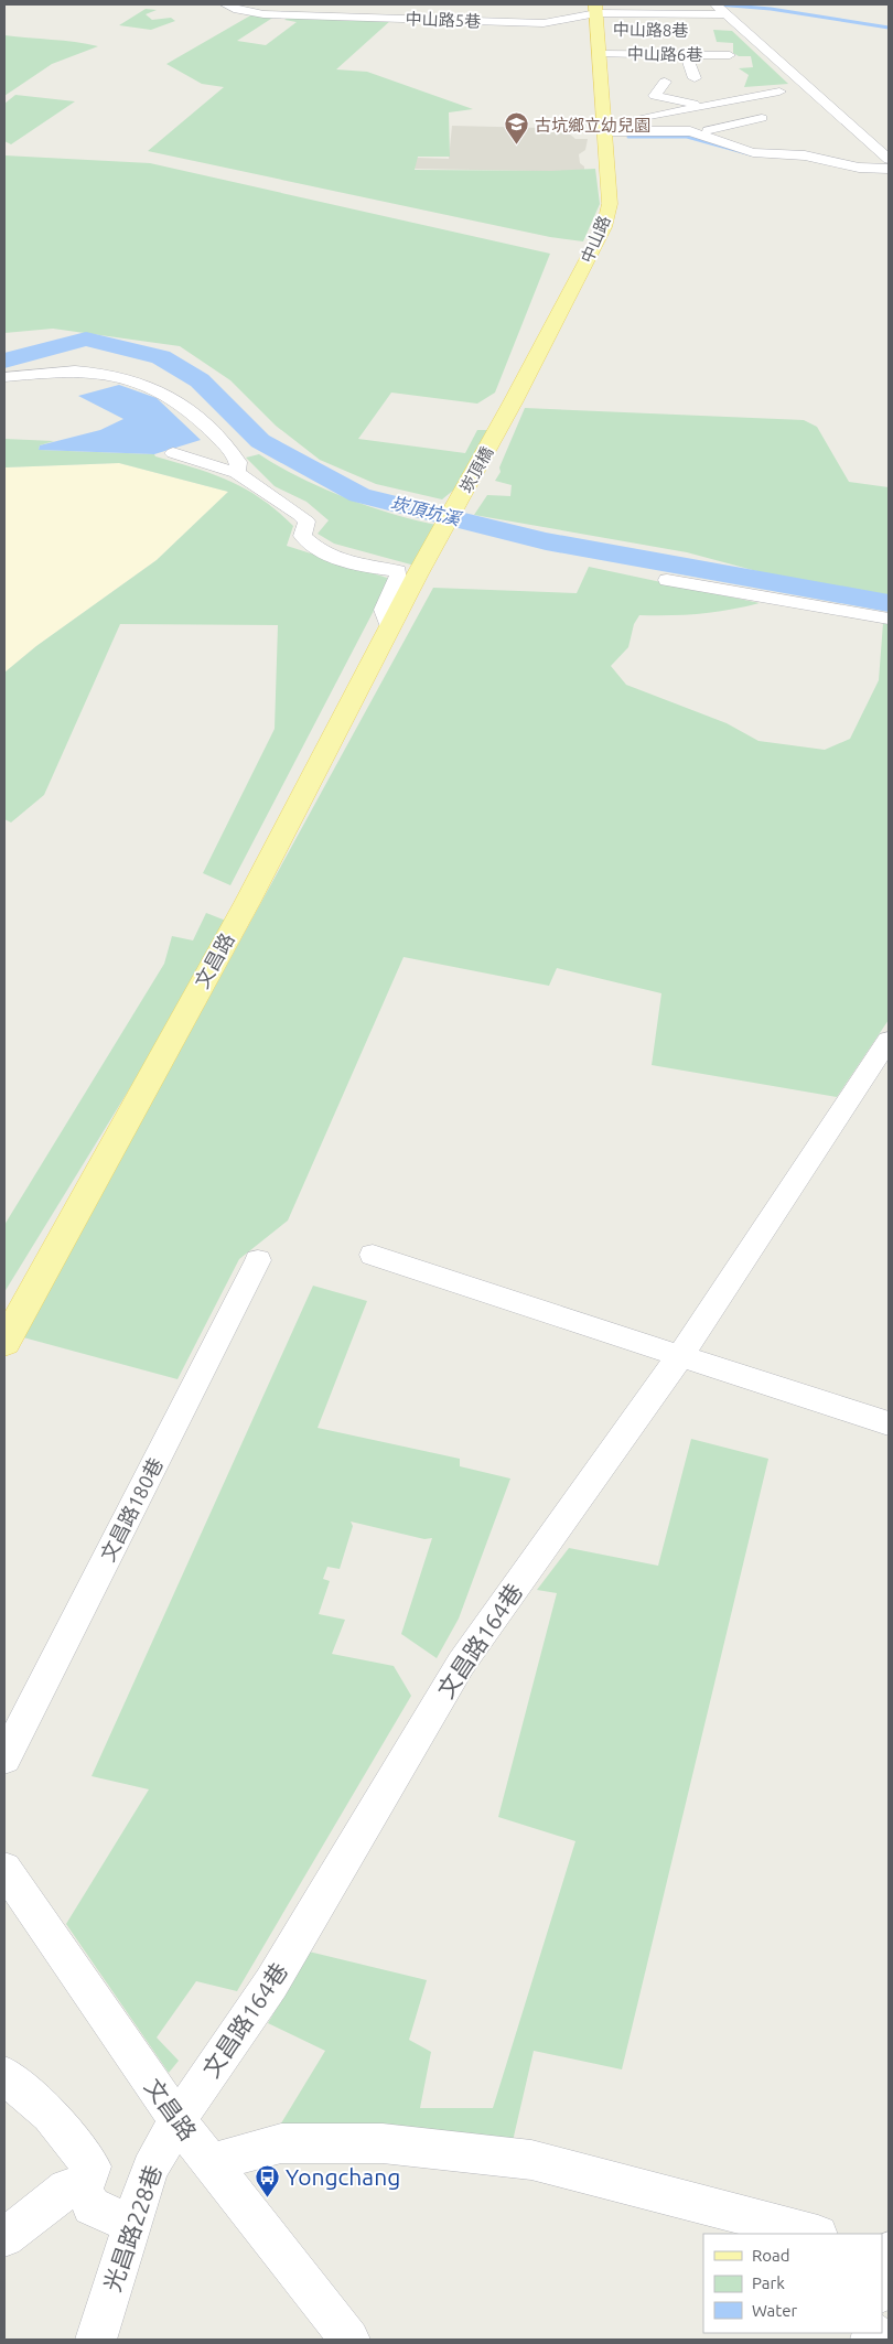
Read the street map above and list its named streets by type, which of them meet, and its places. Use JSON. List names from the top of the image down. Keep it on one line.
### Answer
{"streets":{"main road":["中山路","崁頂橋","文昌路"],"street":["中山路5巷","中山路8巷","中山路6巷","文昌路180巷","文昌路164巷","光昌路228巷"]},"crossings":[["中山路5巷","中山路8巷"],["中山路5巷","中山路"],["中山路8巷","中山路"],["中山路6巷","中山路"],["中山路","崁頂橋"],["崁頂橋","文昌路"],["文昌路","文昌路164巷"],["文昌路","光昌路228巷"],["文昌路164巷","光昌路228巷"]],"water":["崁頂坑溪"],"places":{"school or university":["古坑鄉立幼兒園"],"bus stop":["Yongchang"]},"legend":["Road","Park","Water"]}
